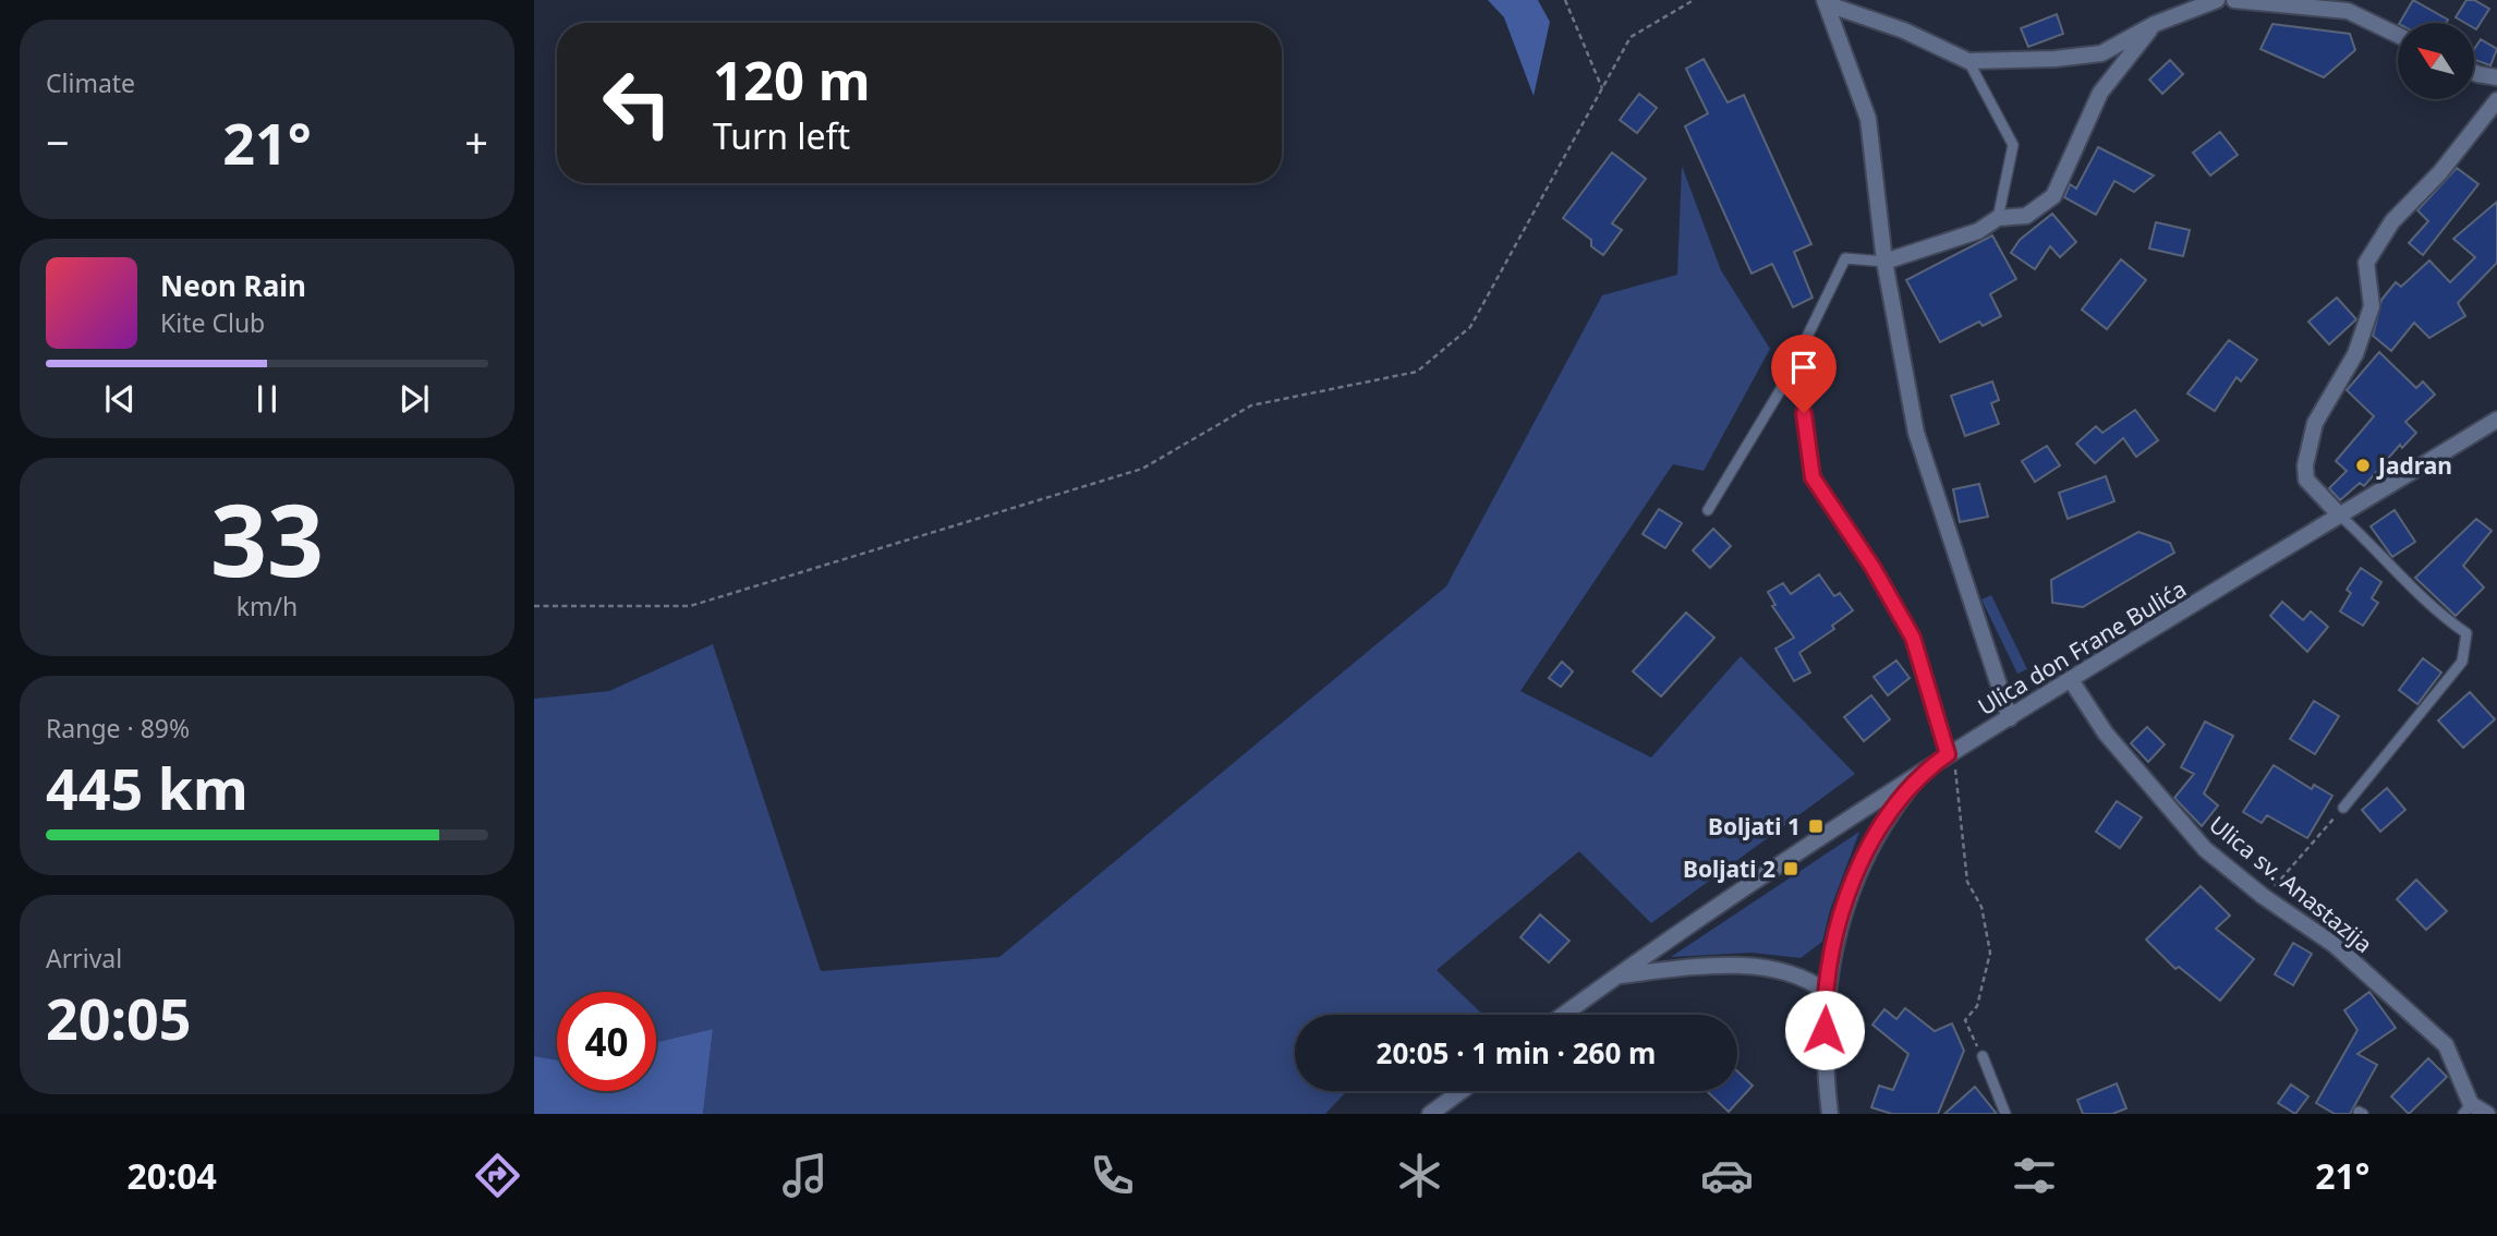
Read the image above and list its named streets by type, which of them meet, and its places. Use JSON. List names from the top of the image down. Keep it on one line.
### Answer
{"streets":{"street":["Ulica don Frane Bulića","Ulica sv. Anastazija"]},"crossings":[["Ulica don Frane Bulića","Ulica sv. Anastazija"]],"places":{"other":["Jadran"],"transit":["Boljati 1","Boljati 2"]},"north":"top left","page":{"tile":["Climate",["33","km/h"],["Range · 89%","445 km"],["Arrival","20:05"]],"turn":["120 m","Turn left"],"heat":["−","21°","+"],"song":["Neon Rain","Kite Club"],"limit":"40","trip":"20:05 · 1 min · 260 m","tabs":["20:04","21°"]}}
